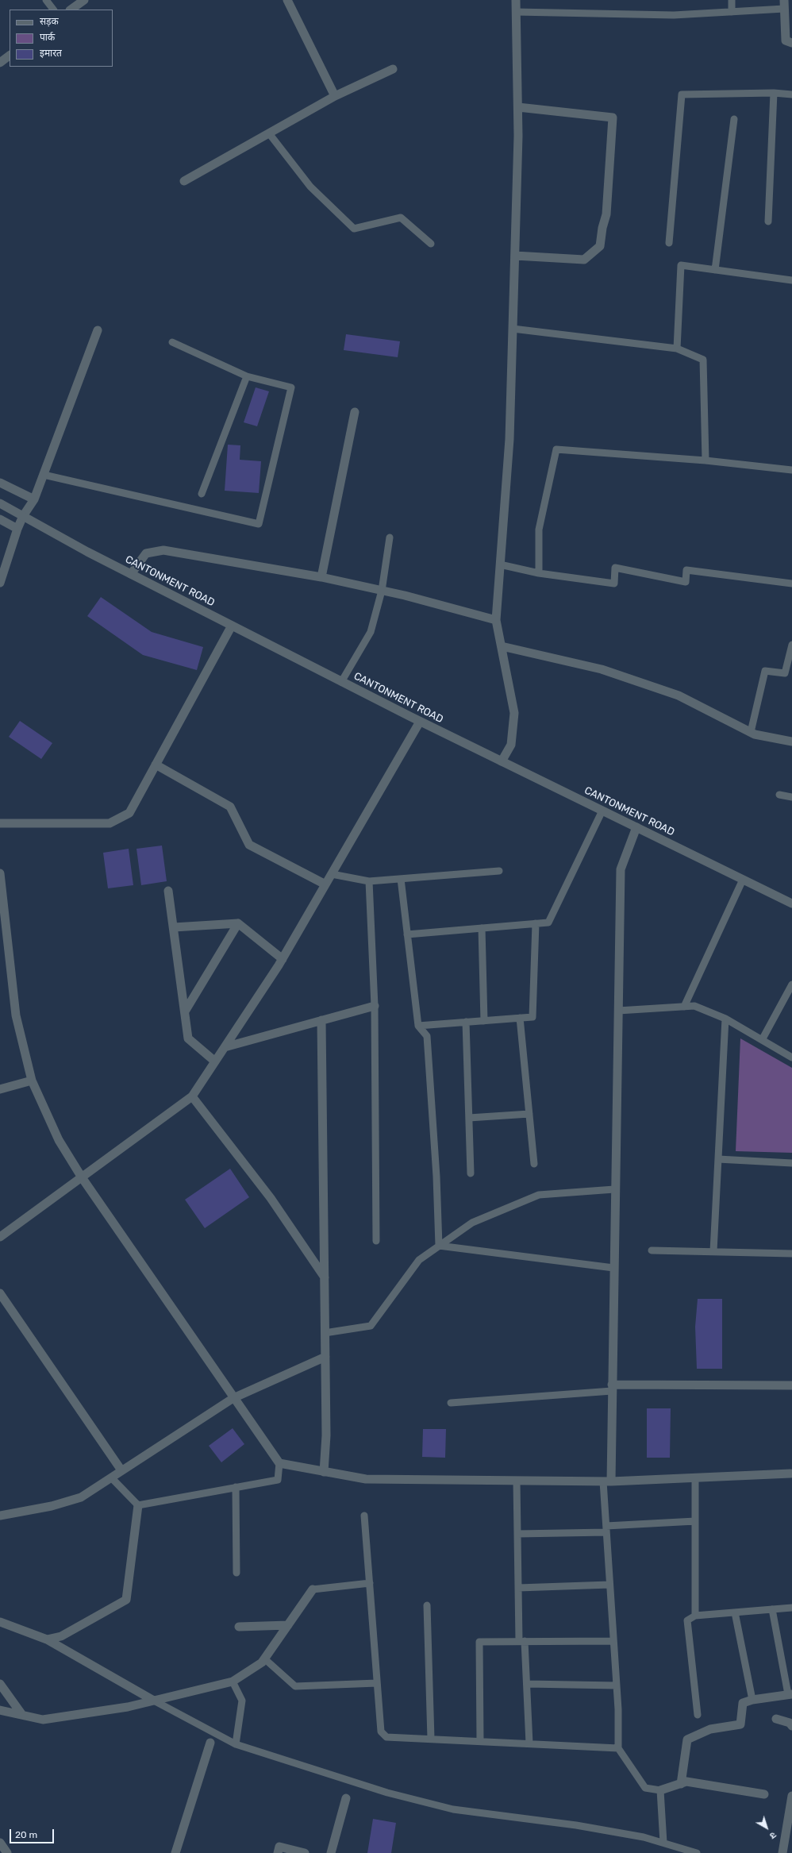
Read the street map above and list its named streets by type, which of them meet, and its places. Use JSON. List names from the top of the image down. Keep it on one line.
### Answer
{"streets":{"street":["CANTONMENT ROAD"]},"legend":["सड़क","पार्क","इमारत"],"scale_bar":"20 m","north":"bottom right"}
